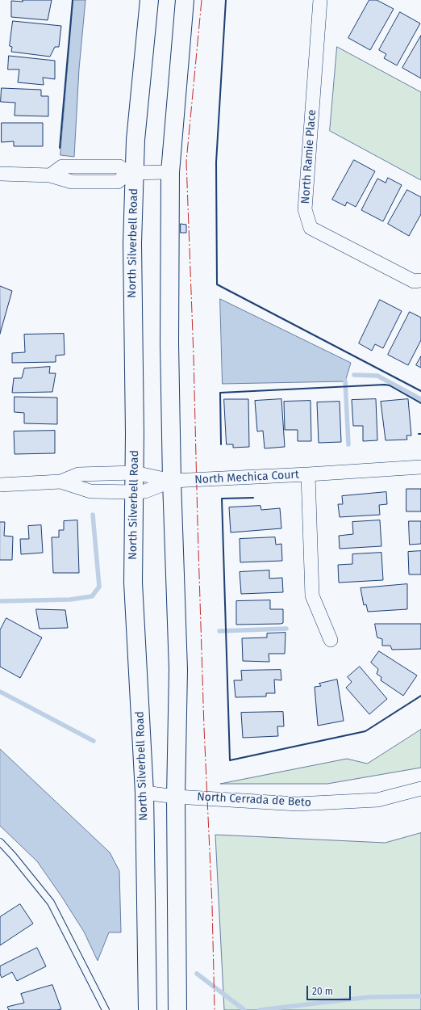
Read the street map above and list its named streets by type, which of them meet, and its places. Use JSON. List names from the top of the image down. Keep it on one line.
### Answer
{"streets":{"main road":["North Silverbell Road"],"street":["North Ramie Place","North Mechica Court","North Cerrada de Beto"]},"crossings":[["North Silverbell Road","North Mechica Court"],["North Silverbell Road","North Cerrada de Beto"]],"scale_bar":"20 m"}
